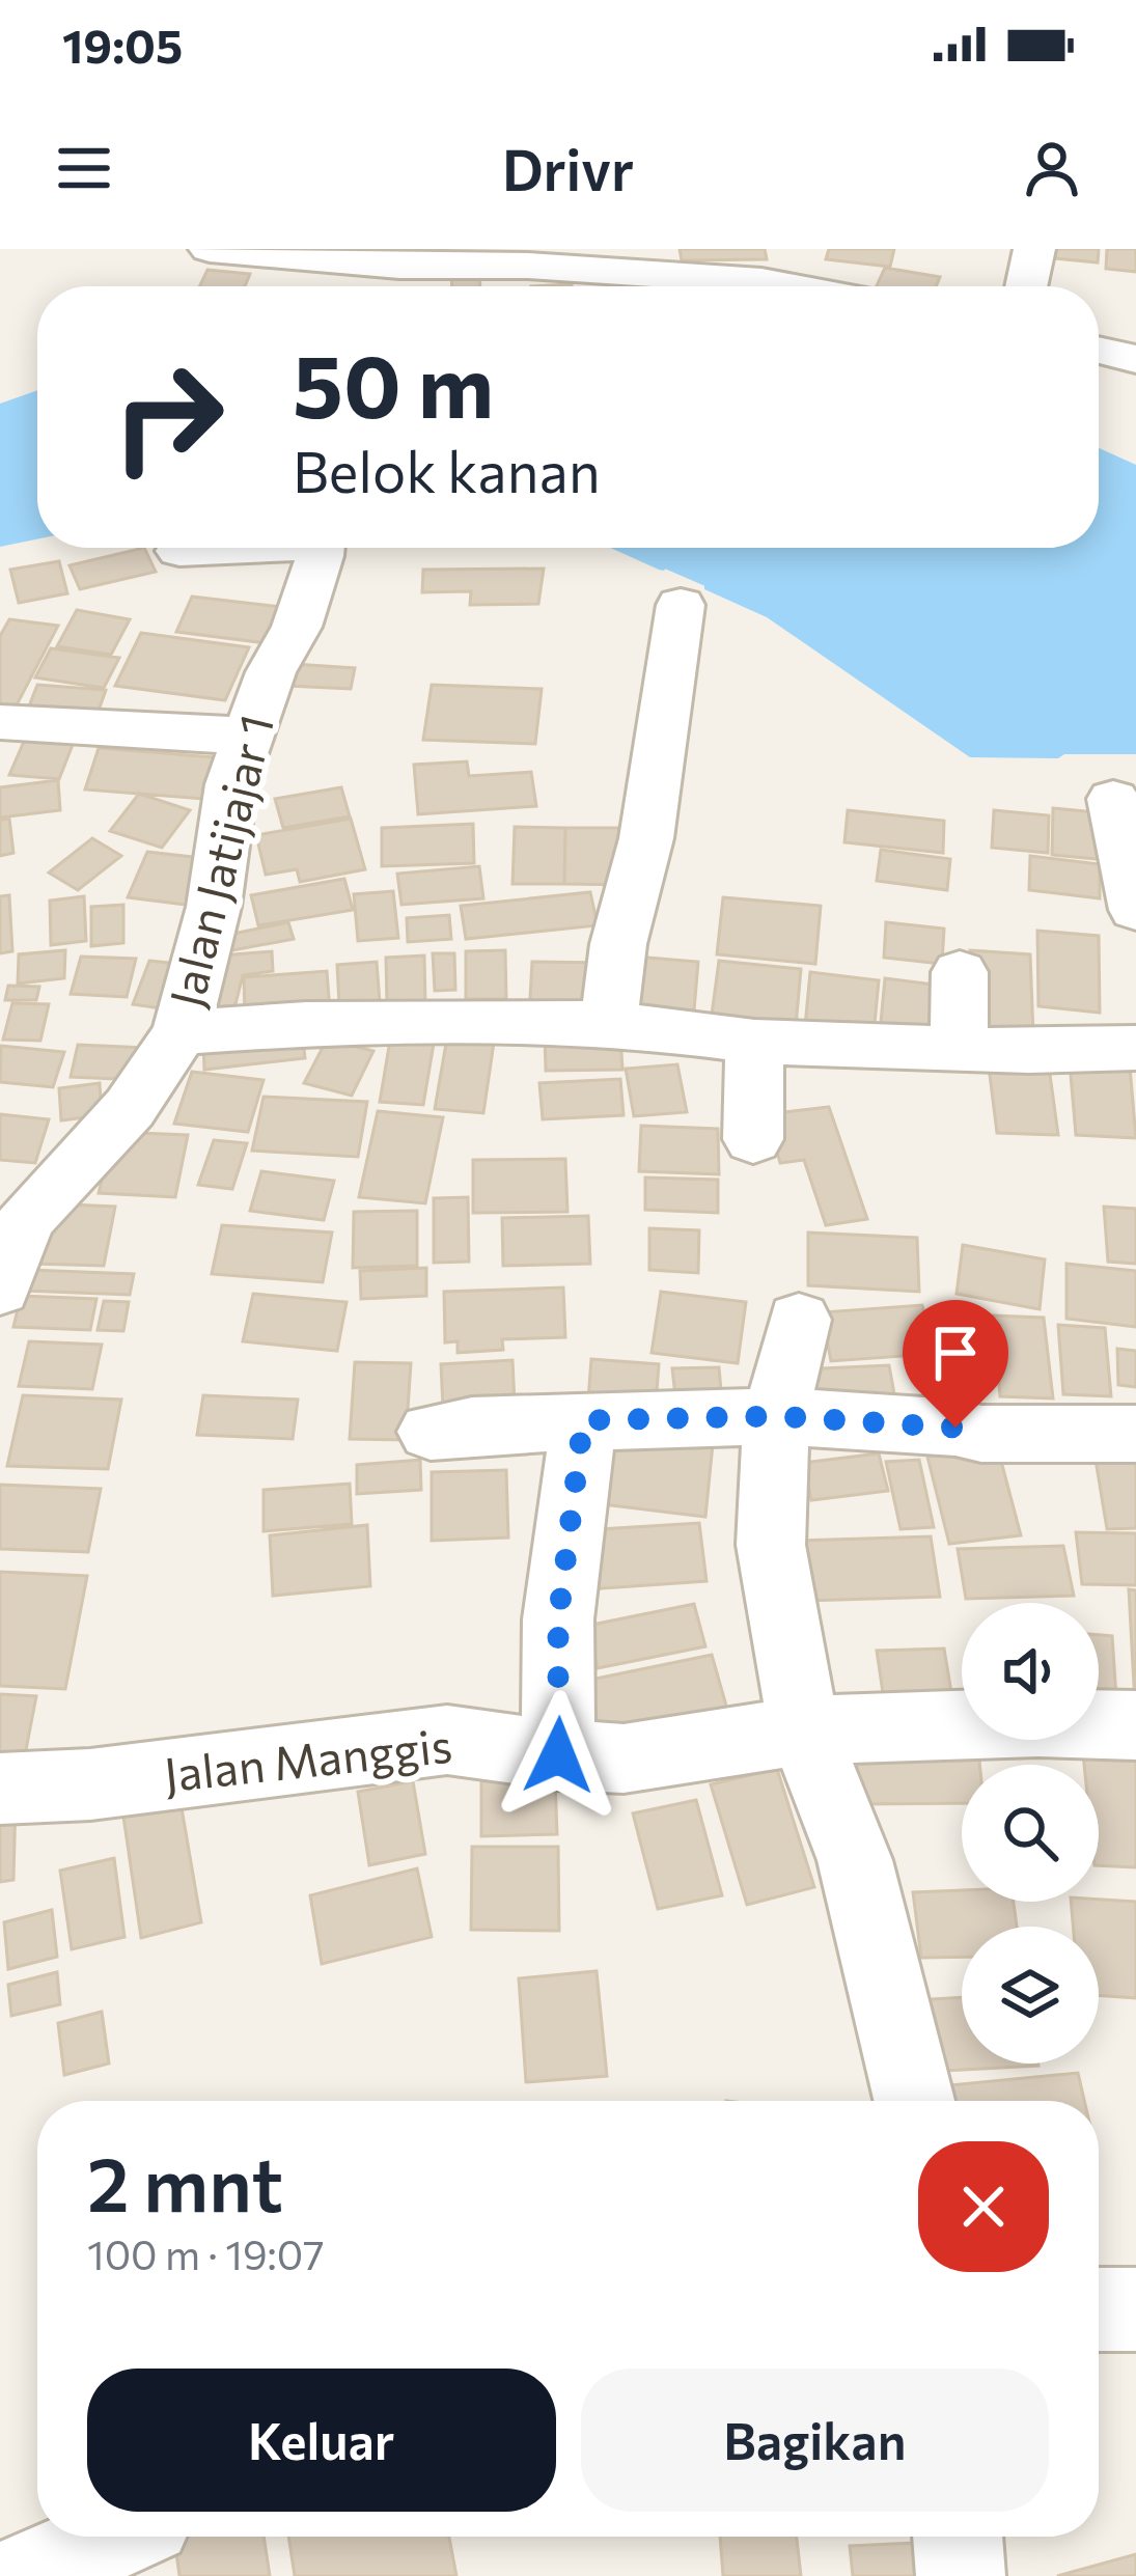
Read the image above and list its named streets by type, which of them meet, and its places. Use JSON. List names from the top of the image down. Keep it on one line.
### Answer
{"streets":{"street":["Jalan Jatijajar 1","Jalan Manggis"]},"page":{"status":"19:05","header":"Drivr","turn":["50 m","Belok kanan"],"heading":["2 mnt","100 m · 19:07"],"buttons":["Keluar","Bagikan"]}}
